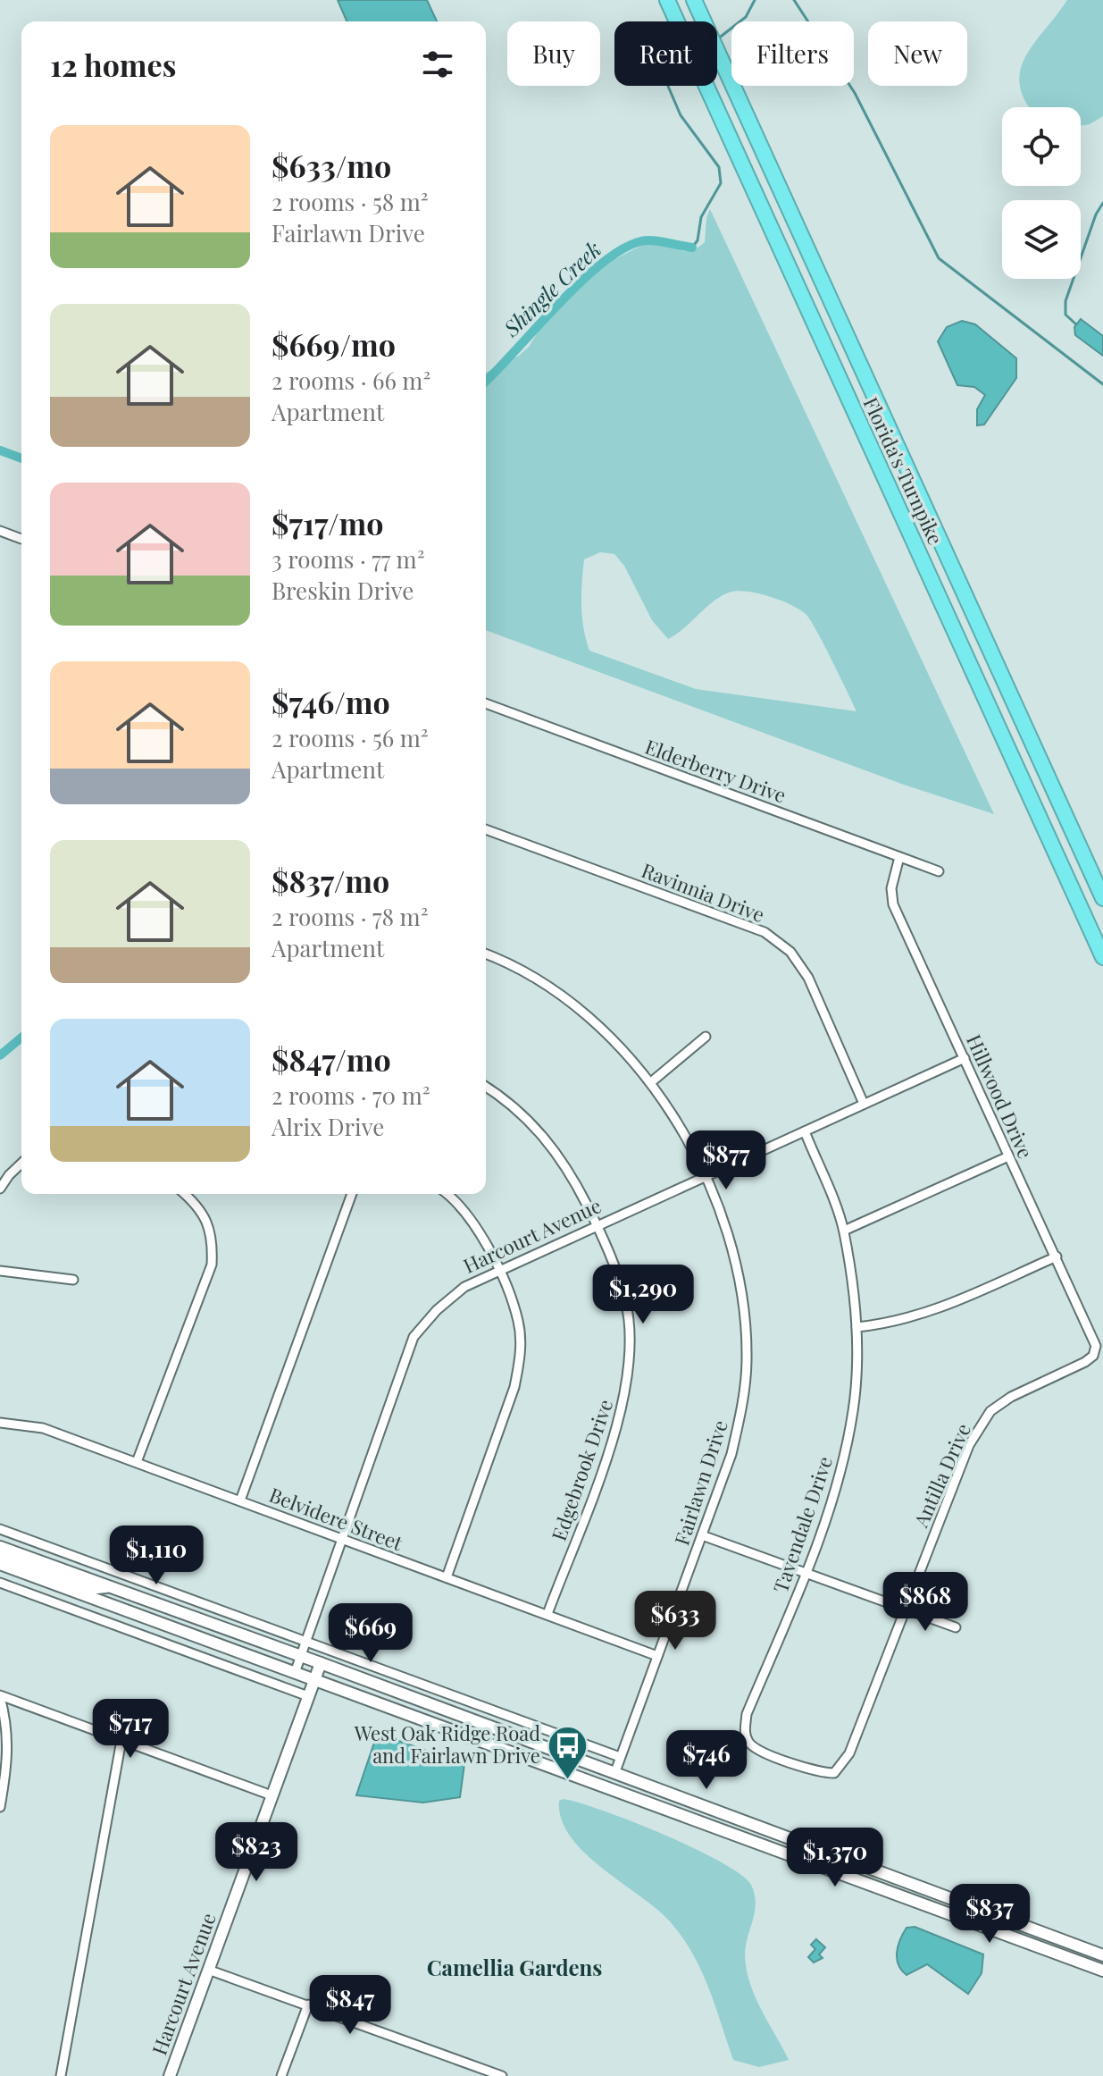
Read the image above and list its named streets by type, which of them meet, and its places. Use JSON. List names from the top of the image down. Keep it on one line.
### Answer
{"streets":{"highway":["Florida's Turnpike"],"street":["Elderberry Drive","Ravinnia Drive","Hillwood Drive","Harcourt Avenue","Edgebrook Drive","Antilla Drive","Fairlawn Drive","Belvidere Street","Tavendale Drive"]},"crossings":[["Elderberry Drive","Hillwood Drive"],["Ravinnia Drive","Harcourt Avenue"],["Hillwood Drive","Harcourt Avenue"],["Hillwood Drive","Antilla Drive"],["Harcourt Avenue","Edgebrook Drive"],["Harcourt Avenue","Fairlawn Drive"],["Harcourt Avenue","Belvidere Street"],["Harcourt Avenue","Tavendale Drive"],["Edgebrook Drive","Belvidere Street"],["Antilla Drive","Tavendale Drive"],["Fairlawn Drive","Belvidere Street"]],"districts":["Camellia Gardens"],"water":["Shingle Creek"],"places":{"bus stop":["West Oak Ridge Road and Fairlawn Drive"]},"page":{"chip":["Buy","Rent","Filters","New"],"heading":"12 homes","list":[{"name":"$633/mo","note":"2 rooms · 58 m² · Fairlawn Drive"},{"name":"$669/mo","note":"2 rooms · 66 m² · Apartment"},{"name":"$717/mo","note":"3 rooms · 77 m² · Breskin Drive"},{"name":"$746/mo","note":"2 rooms · 56 m² · Apartment"},{"name":"$837/mo","note":"2 rooms · 78 m² · Apartment"},{"name":"$847/mo","note":"2 rooms · 70 m² · Alrix Drive"}],"price":["$877","$1,290","$1,110","$868","$633","$669","$717","$746","$823","$1,370","$837","$847"]}}
